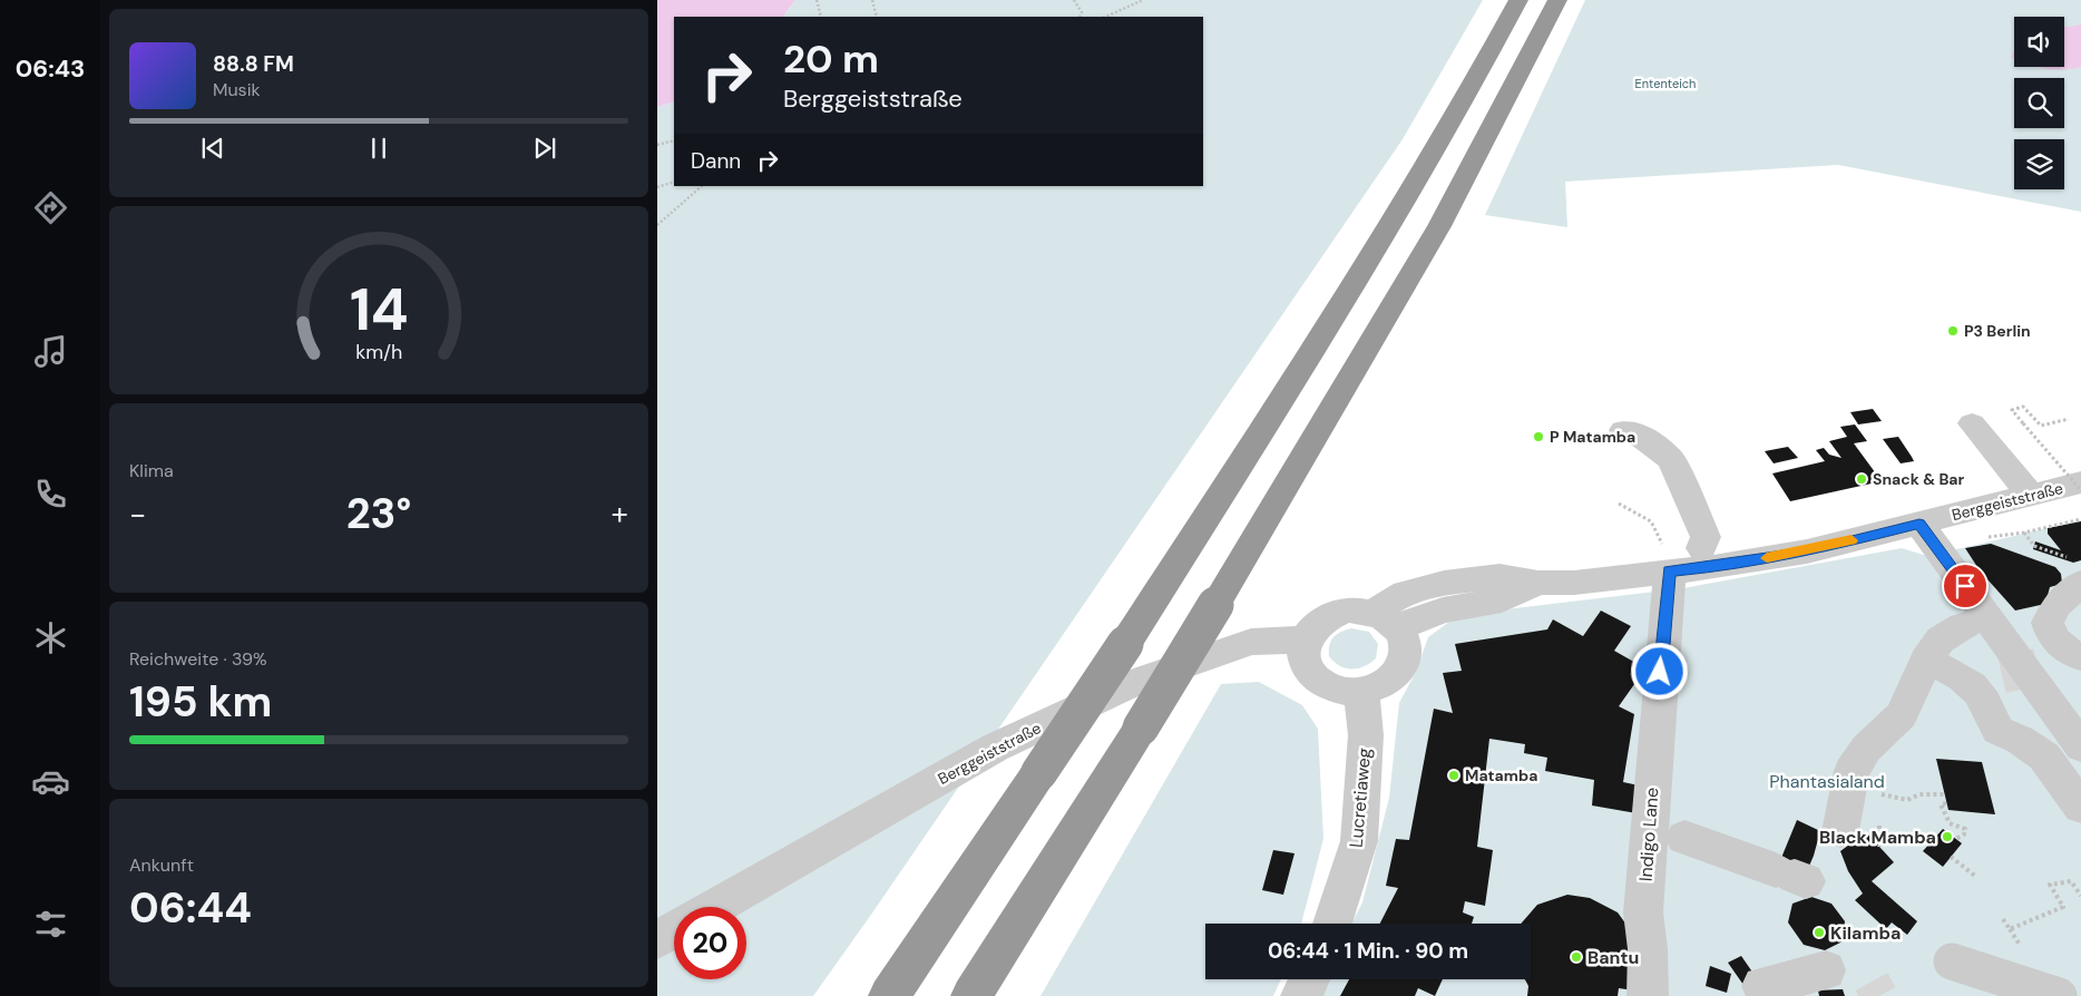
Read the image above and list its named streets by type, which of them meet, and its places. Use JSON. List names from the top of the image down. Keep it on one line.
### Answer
{"streets":{"street":["Berggeiststraße","Lucretiaweg","Indigo Lane"]},"crossings":[["Berggeiststraße","Lucretiaweg"],["Berggeiststraße","Indigo Lane"]],"parks":["Ententeich","Phantasialand"],"places":["P3 Berlin","P Matamba","Snack & Bar","Matamba","Black Mamba","Kilamba","Bantu"],"page":{"tabs":"06:43","turn":["20 m","Berggeiststraße"],"song":["88.8 FM","Musik"],"then":"Dann","tile":["Klima",["Reichweite · 39%","195 km"],["Ankunft","06:44"]],"heat":["−","23°","+"],"limit":"20","trip":"06:44 · 1 Min. · 90 m","gauge":["14","km/h"]}}
